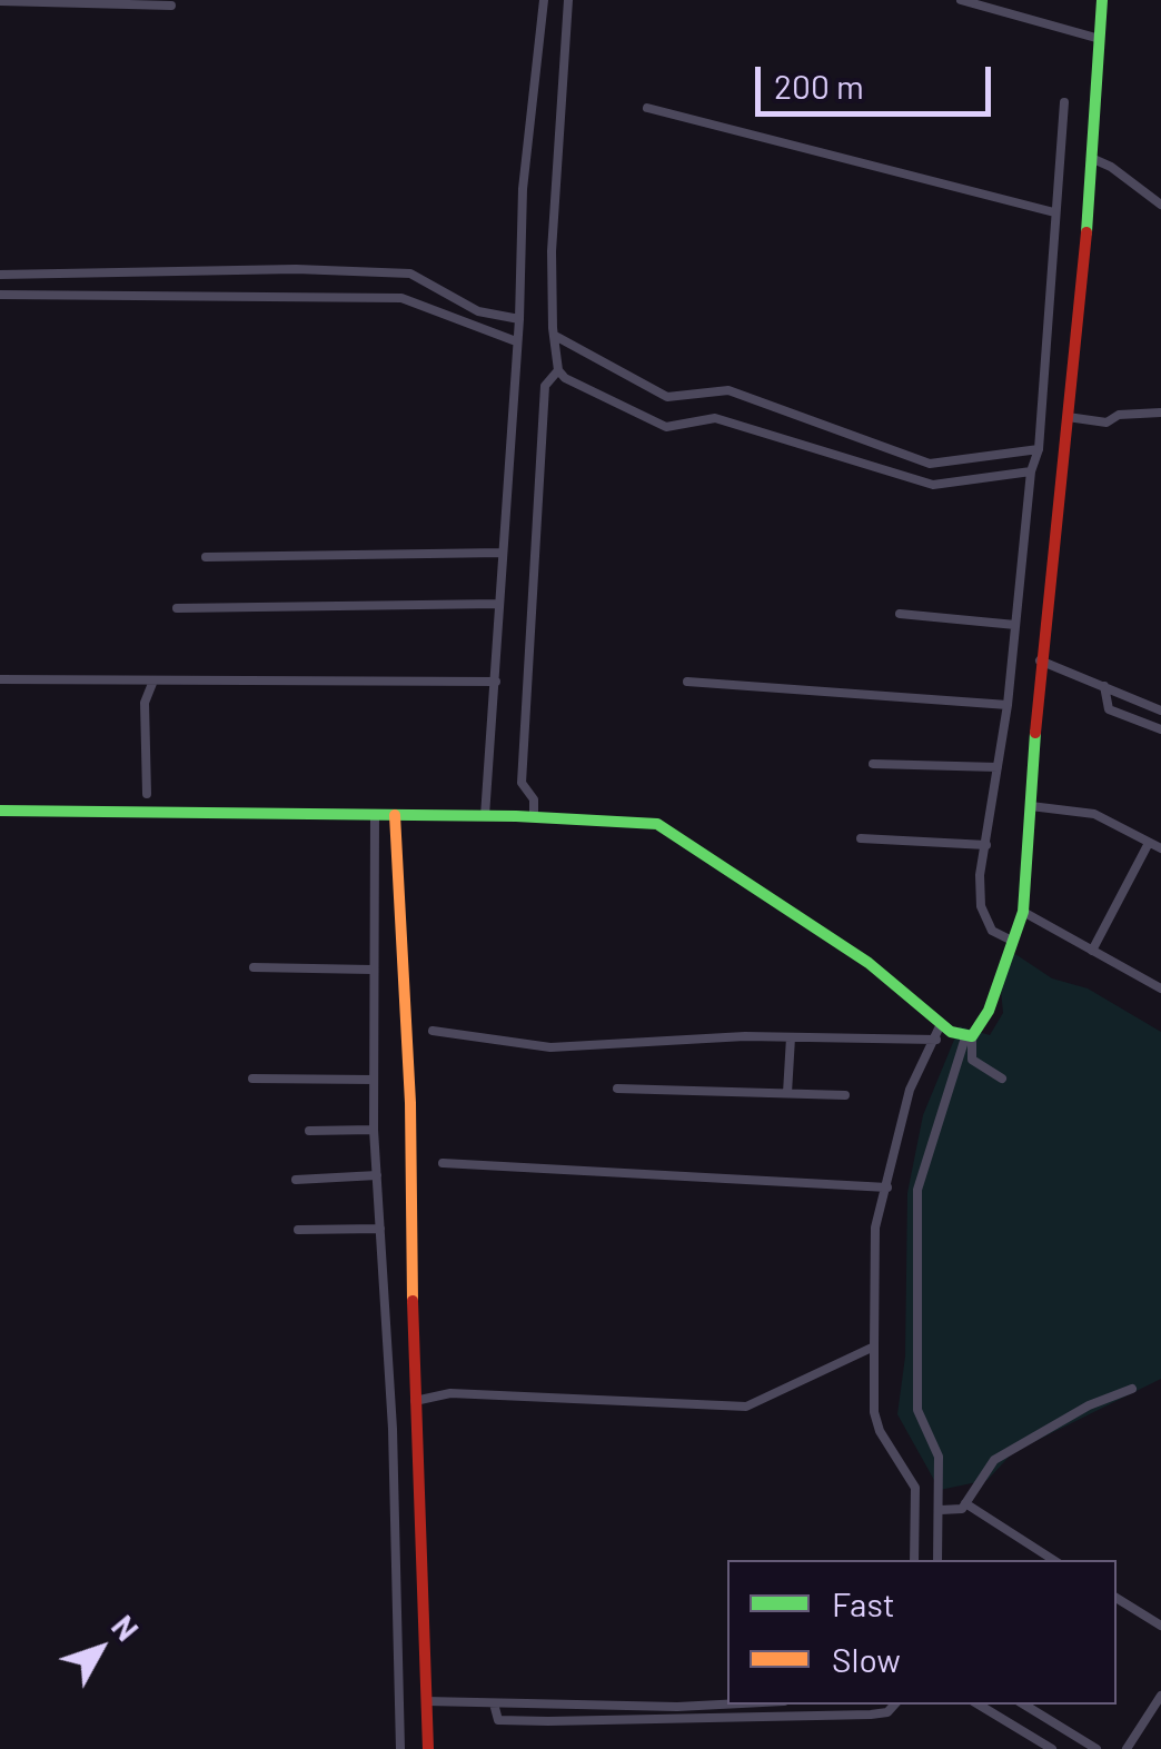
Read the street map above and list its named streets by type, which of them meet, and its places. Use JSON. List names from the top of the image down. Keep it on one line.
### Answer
{"legend":["Fast","Slow"],"scale_bar":"200 m","north":"top right"}
